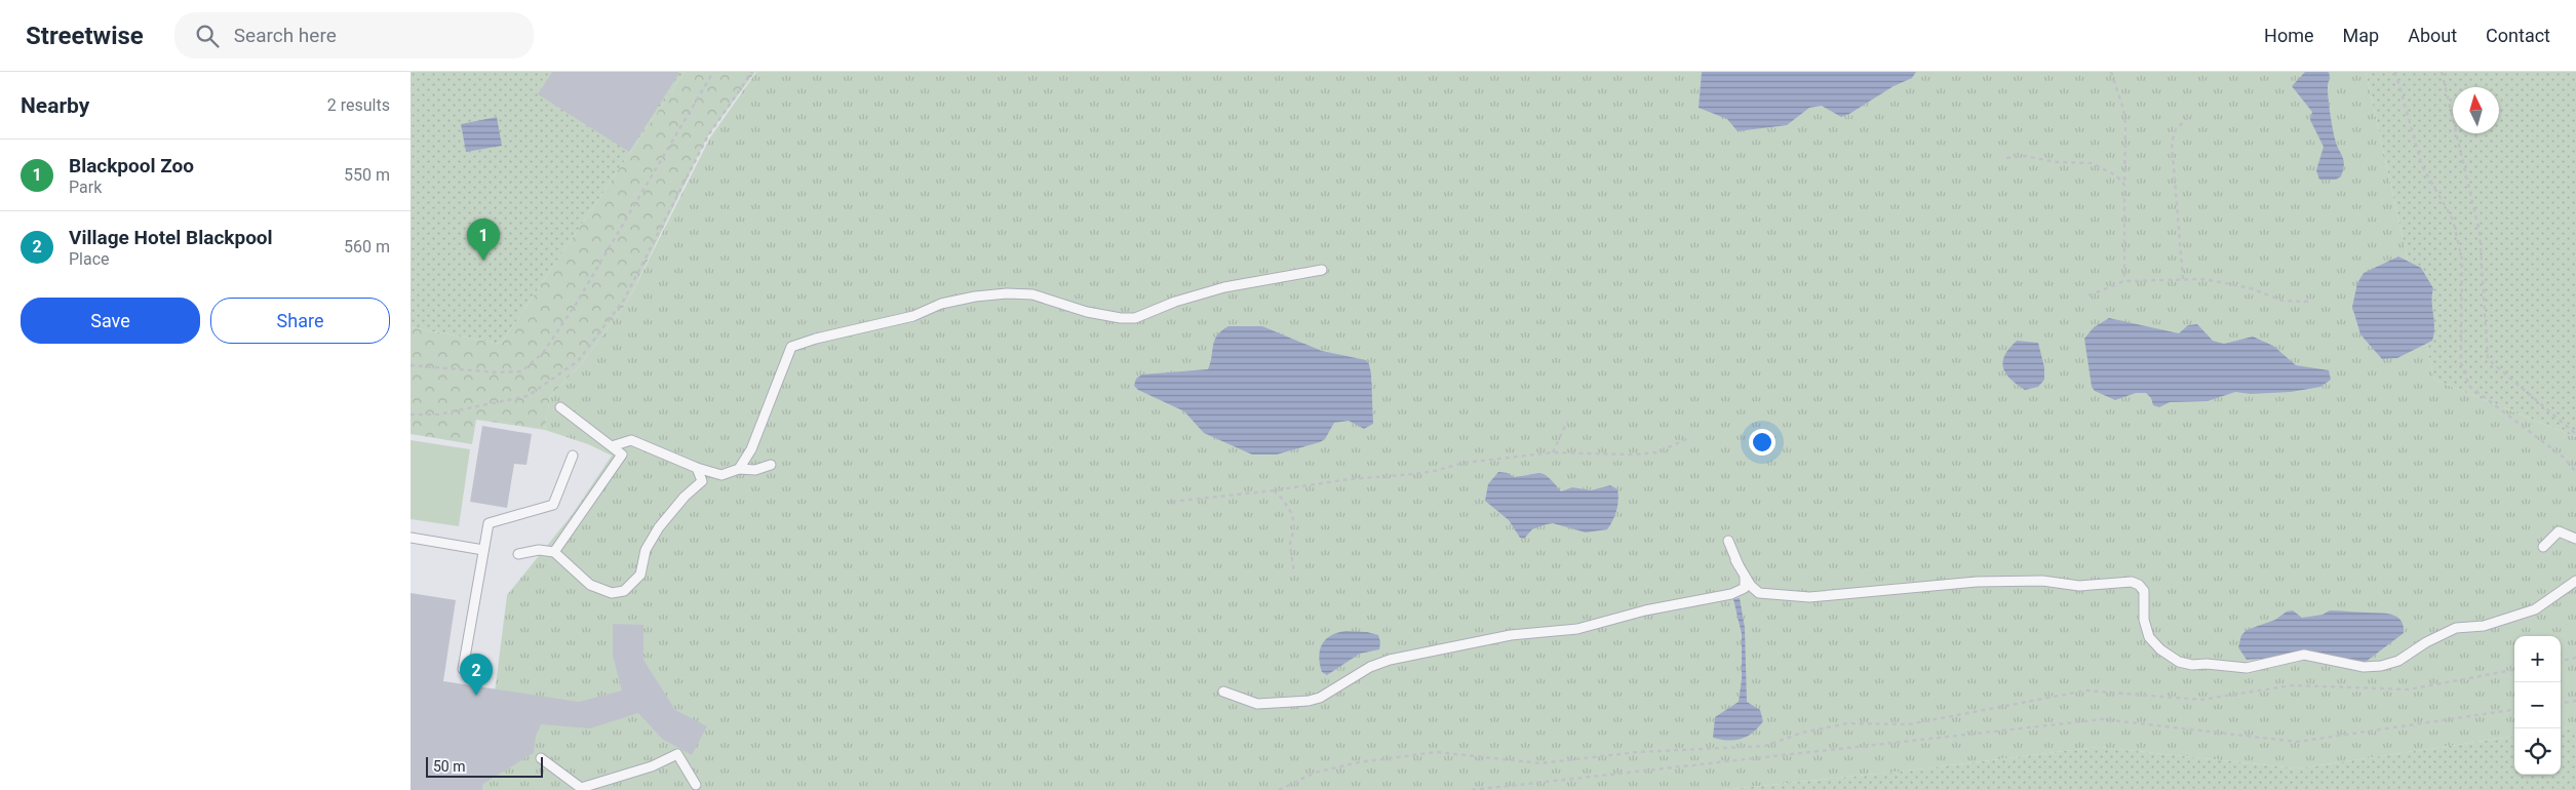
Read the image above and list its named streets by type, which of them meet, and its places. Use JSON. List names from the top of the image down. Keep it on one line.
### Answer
{"scale_bar":"50 m","north":"top","page":{"header":"Streetwise","search":"Search here","nav":["Home","Map","About","Contact"],"heading":["Nearby","2 results"],"list":[{"mark":"1","name":"Blackpool Zoo","note":"Park","value":"550 m"},{"mark":"2","name":"Village Hotel Blackpool","note":"Place","value":"560 m"}],"pins":["1","2"],"buttons":["Save","Share"],"map_buttons":["+","−"],"scale":"50 m"}}
